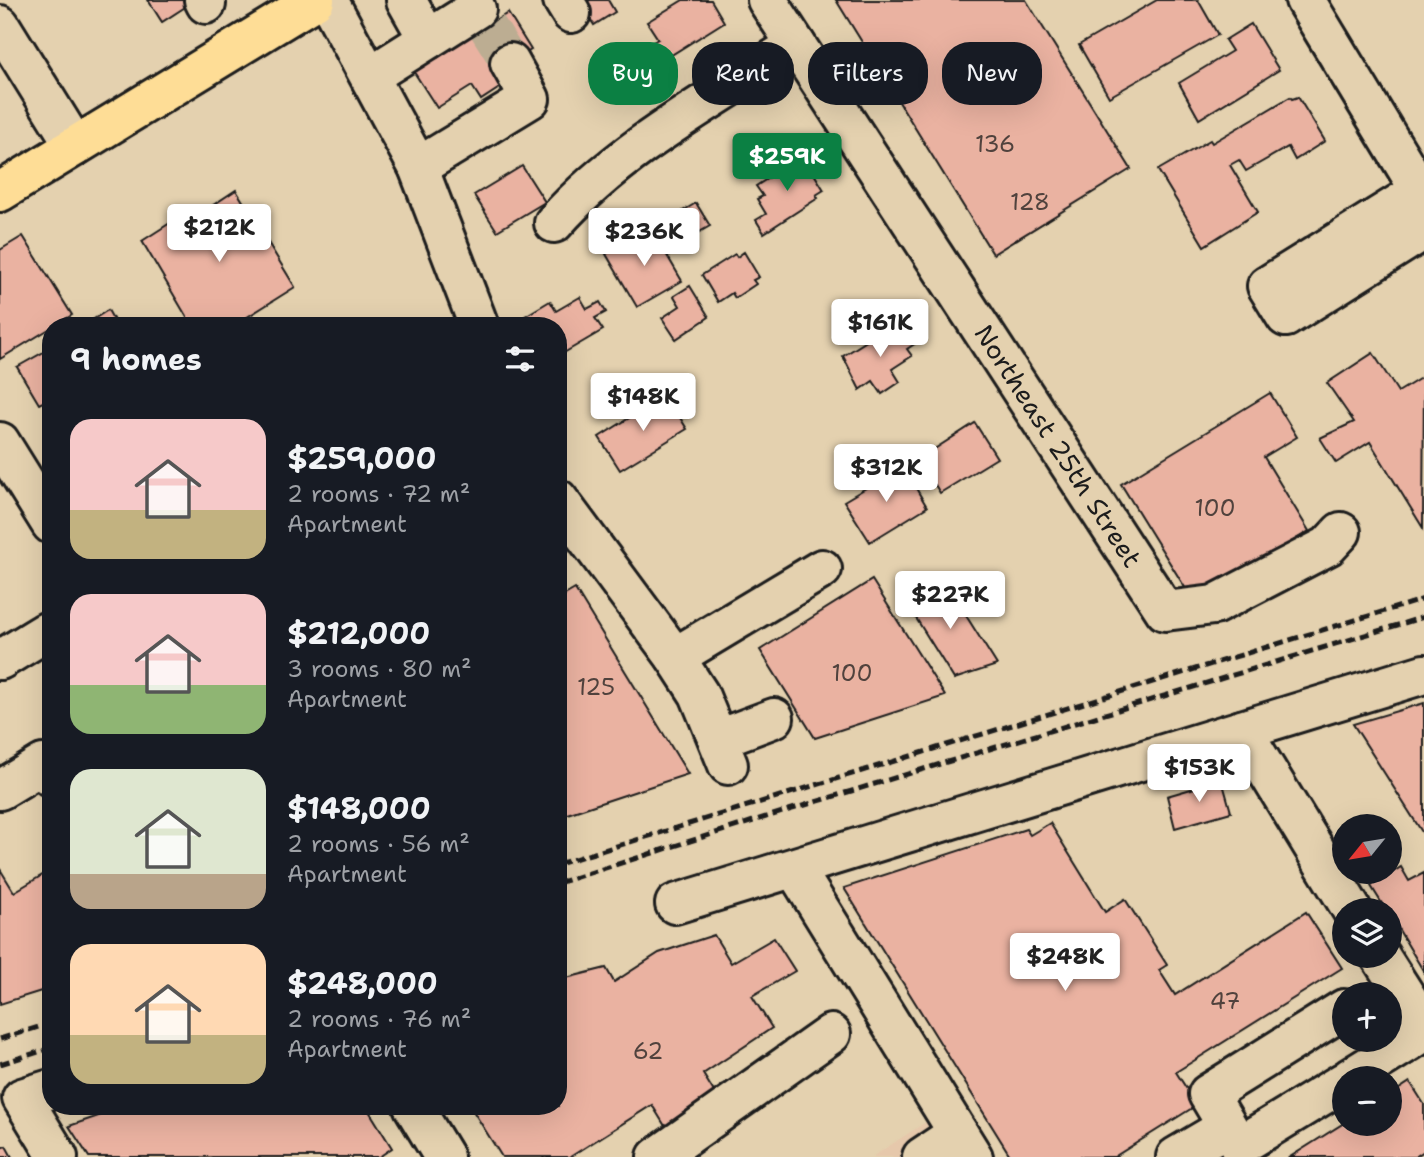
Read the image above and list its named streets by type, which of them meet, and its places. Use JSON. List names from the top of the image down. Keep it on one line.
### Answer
{"streets":{"street":["Northeast 25th Street"]},"house_numbers":["136","128","100","100","125","47","62"],"north":"bottom left","page":{"chip":["Buy","Rent","Filters","New"],"price":["$259K","$212K","$236K","$161K","$148K","$312K","$227K","$153K","$248K"],"heading":"9 homes","list":[{"name":"$259,000","note":"2 rooms · 72 m² · Apartment"},{"name":"$212,000","note":"3 rooms · 80 m² · Apartment"},{"name":"$148,000","note":"2 rooms · 56 m² · Apartment"},{"name":"$248,000","note":"2 rooms · 76 m² · Apartment"}],"map_buttons":["+","−"]}}
